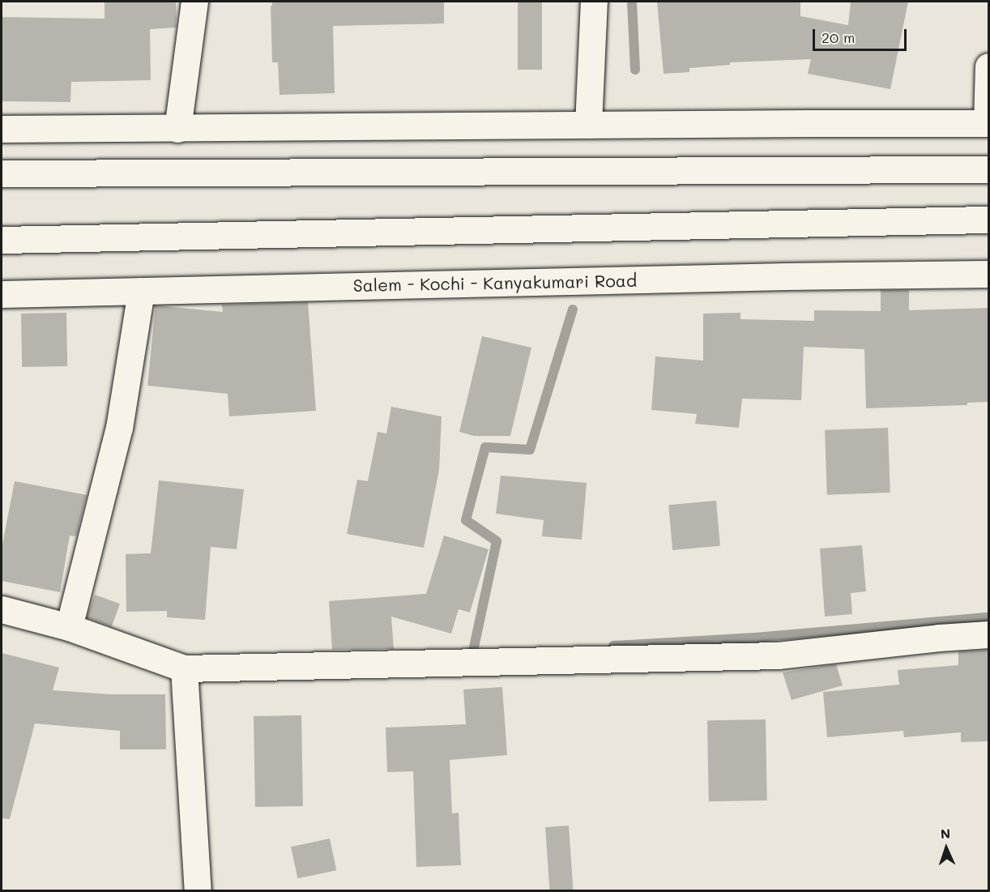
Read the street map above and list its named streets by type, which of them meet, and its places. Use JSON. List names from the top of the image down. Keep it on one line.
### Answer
{"streets":{"main road":["Salem - Kochi - Kanyakumari Road"]},"scale_bar":"20 m","north":"top"}
